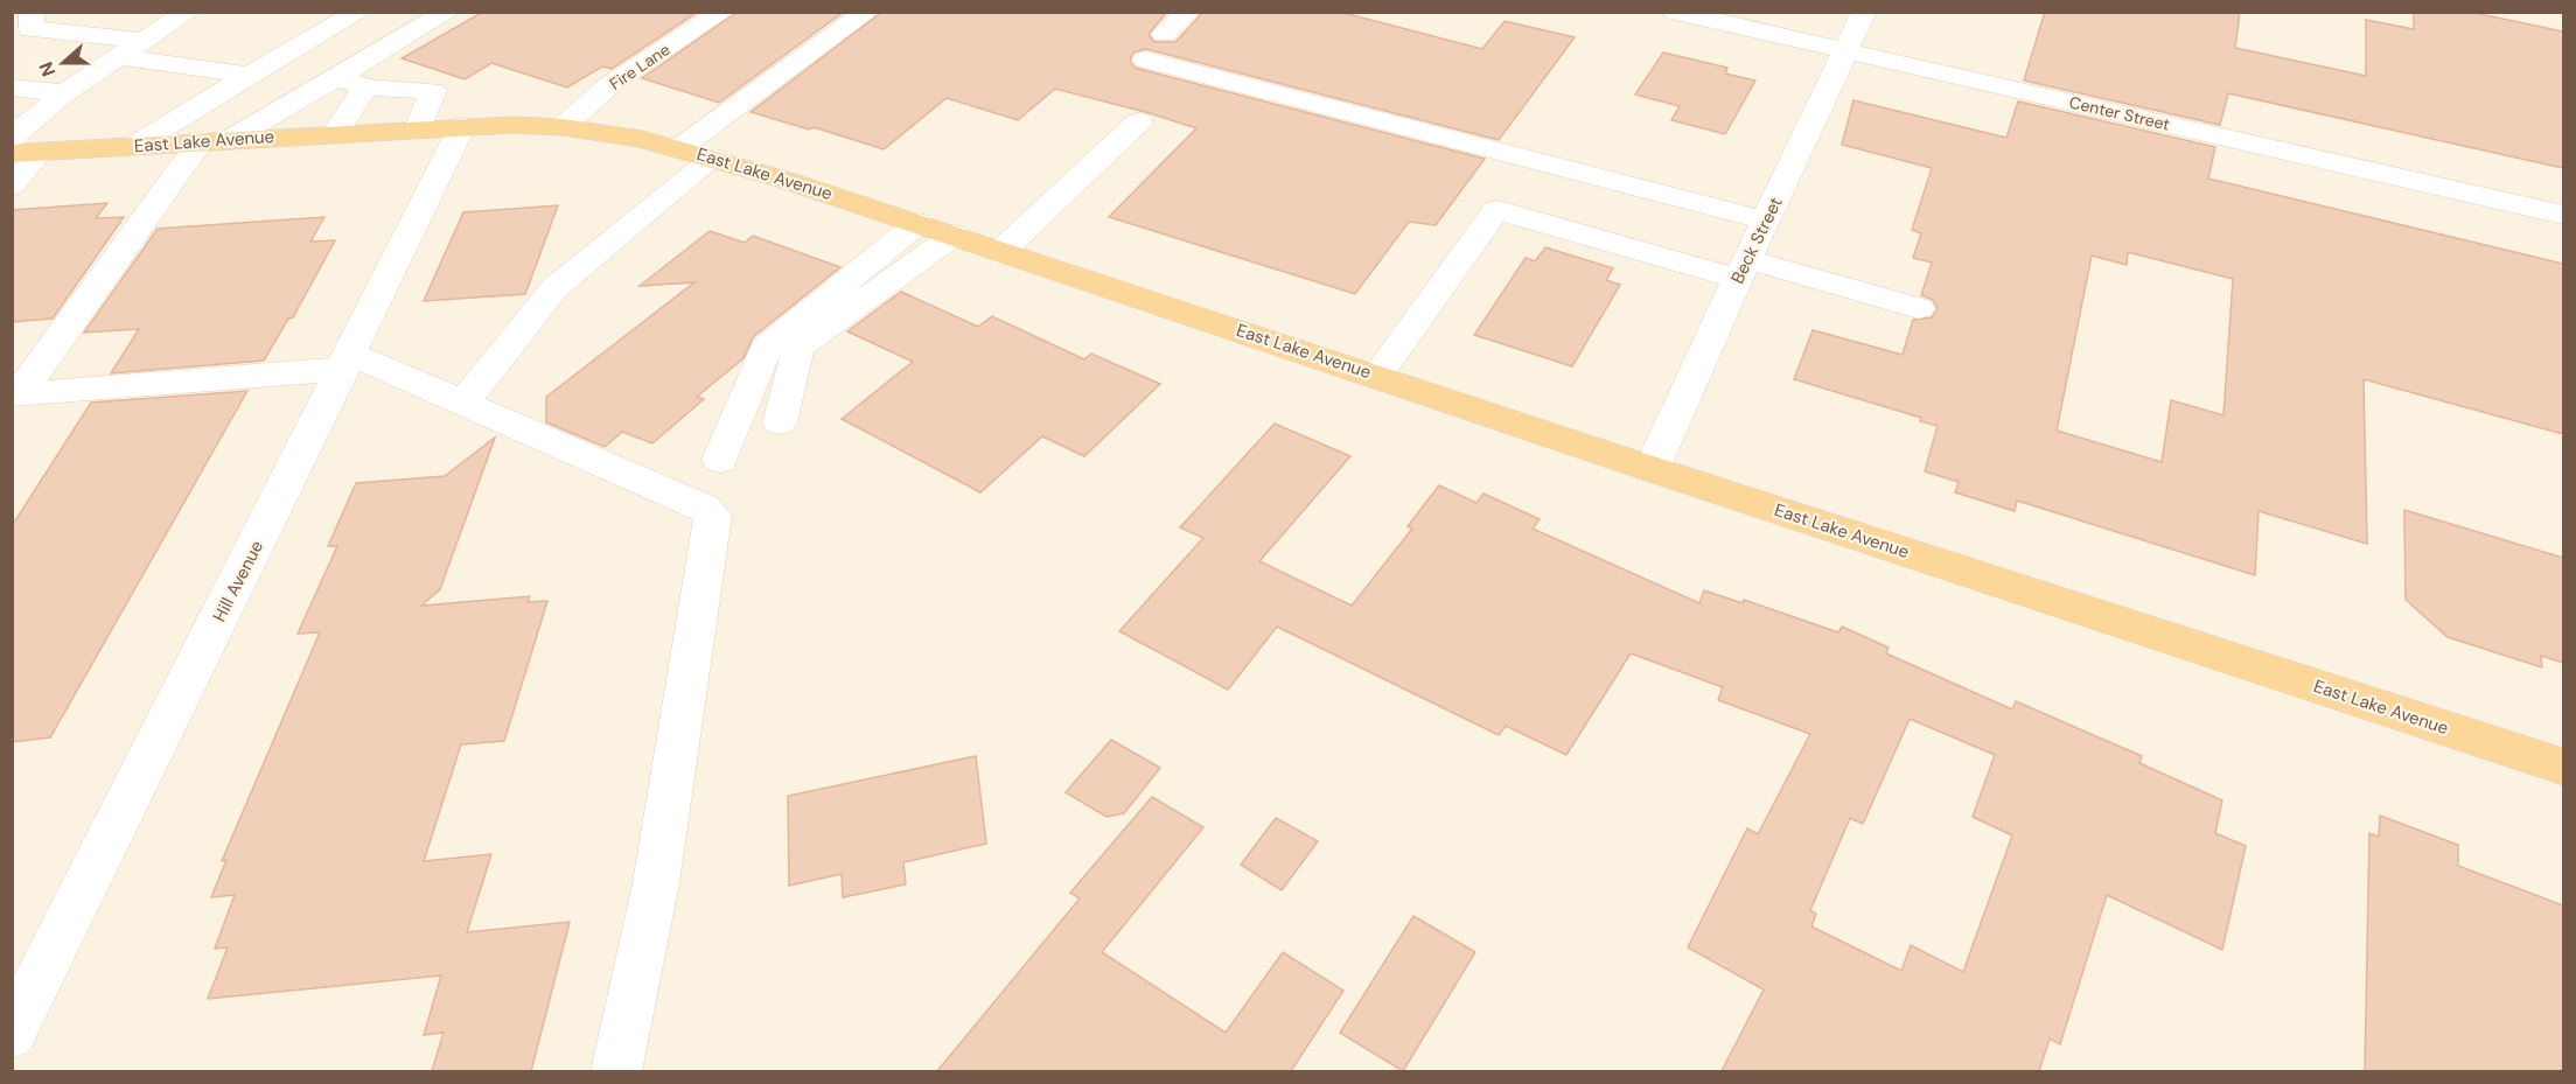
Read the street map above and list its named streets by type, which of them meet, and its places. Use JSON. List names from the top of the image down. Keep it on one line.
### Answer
{"streets":{"main road":["East Lake Avenue"],"street":["Fire Lane","Center Street","Beck Street","Hill Avenue"]},"crossings":[["Fire Lane","East Lake Avenue"],["Center Street","Beck Street"],["East Lake Avenue","Beck Street"],["East Lake Avenue","Hill Avenue"]],"north":"left"}
